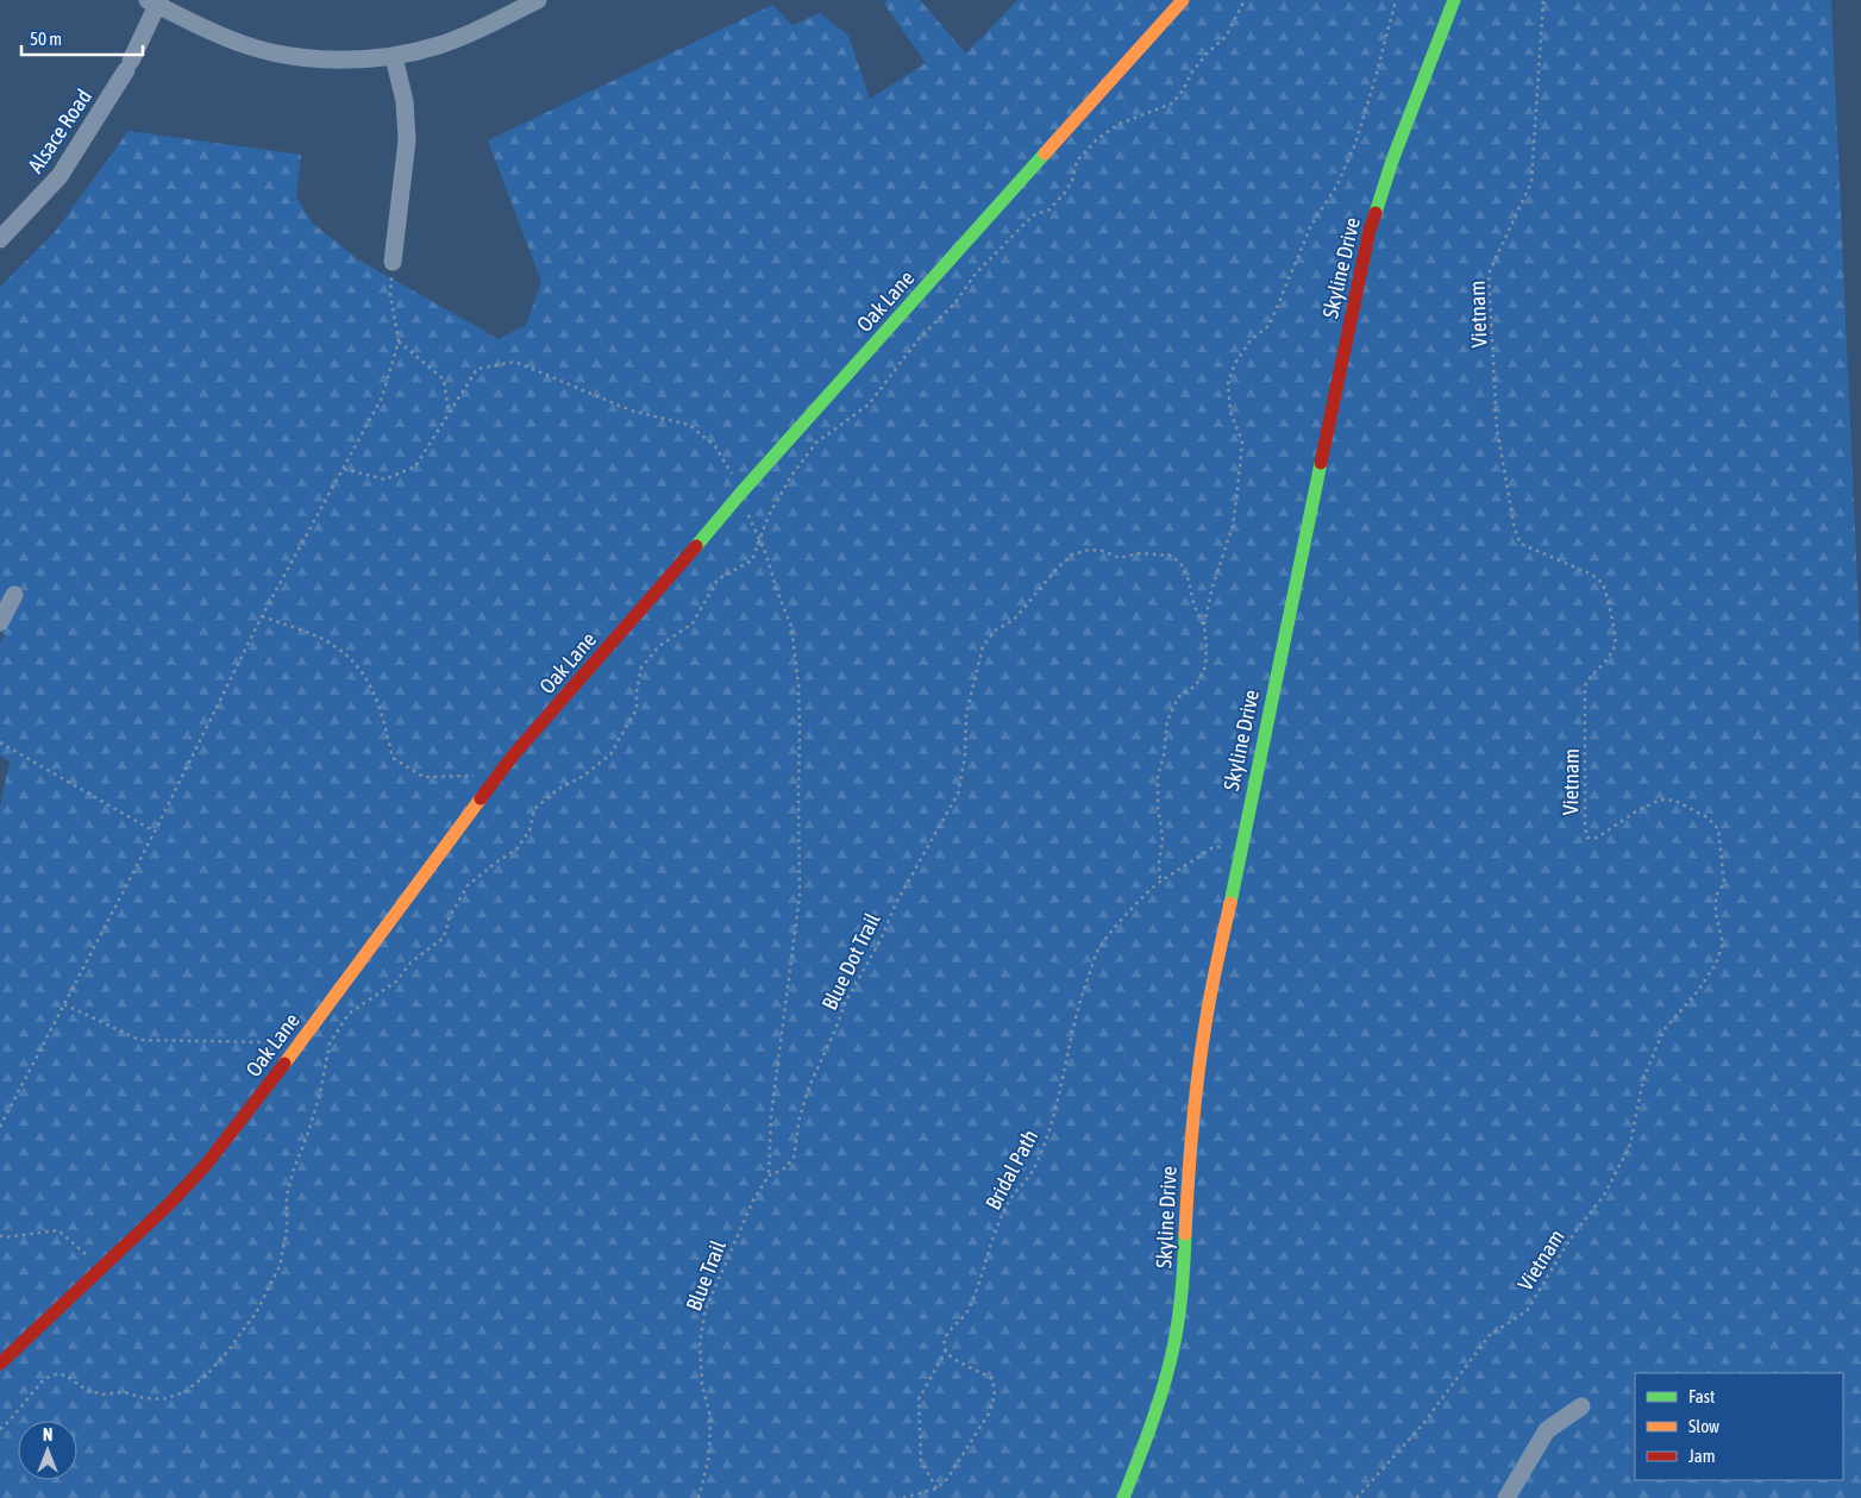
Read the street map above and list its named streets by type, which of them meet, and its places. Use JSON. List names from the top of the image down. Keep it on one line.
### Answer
{"streets":{"street":["Alsace Road","Skyline Drive","Oak Lane"],"path":["Vietnam","Blue Dot Trail","Bridal Path","Blue Trail"]},"crossings":[["Oak Lane","Blue Dot Trail"],["Blue Dot Trail","Bridal Path"],["Blue Dot Trail","Blue Trail"]],"legend":["Fast","Slow","Jam"],"scale_bar":"50 m","north":"top"}
